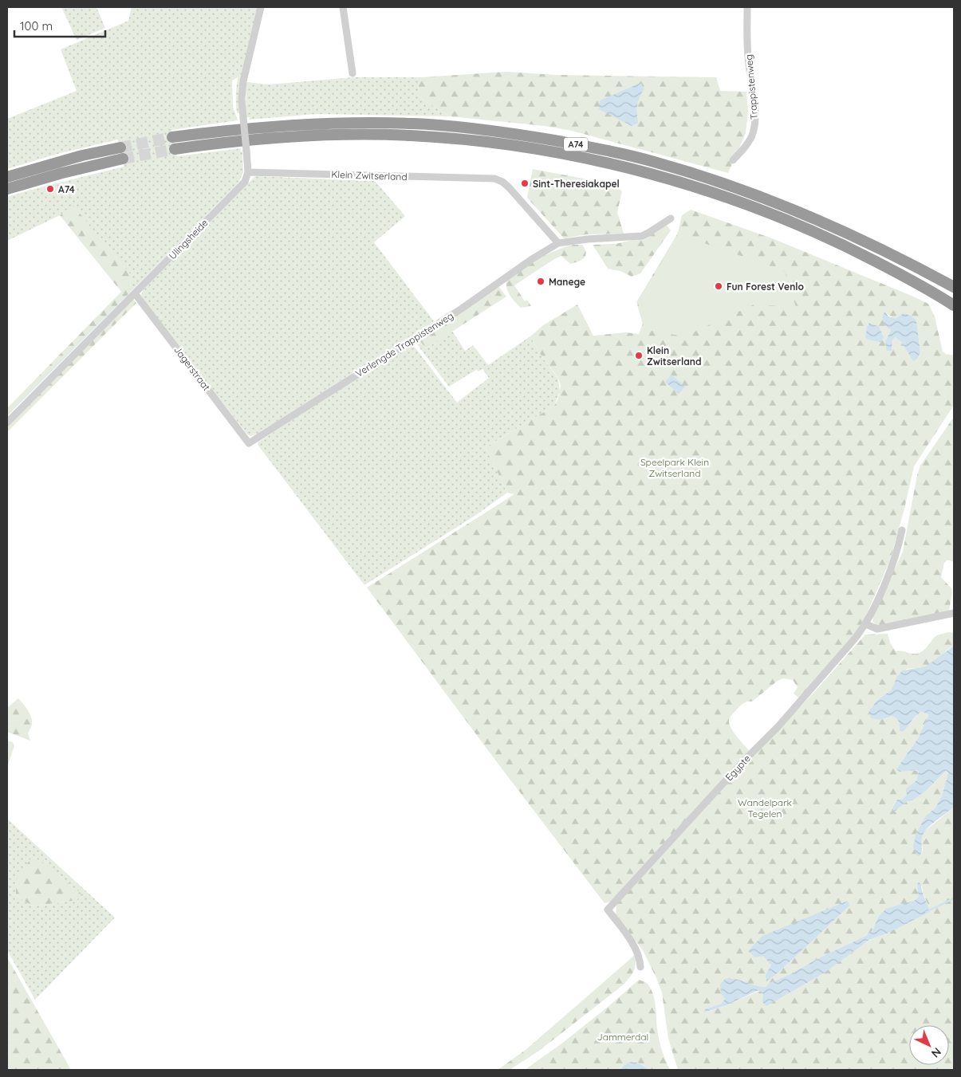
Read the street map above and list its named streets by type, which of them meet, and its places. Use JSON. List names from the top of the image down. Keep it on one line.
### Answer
{"streets":{"highway":["A74"],"street":["Trappistenweg","Klein Zwitserland","Ulingsheide","Verlengde Trappistenweg","Jagerstraat","Egypte"]},"crossings":[["Klein Zwitserland","Ulingsheide"],["Klein Zwitserland","Verlengde Trappistenweg"],["Ulingsheide","Jagerstraat"],["Verlengde Trappistenweg","Jagerstraat"]],"parks":["Speelpark Klein Zwitserland","Wandelpark Tegelen","Jammerdal"],"places":["Sint-Theresiakapel","A74","Manege","Fun Forest Venlo","Klein Zwitserland"],"scale_bar":"100 m","north":"bottom right"}
